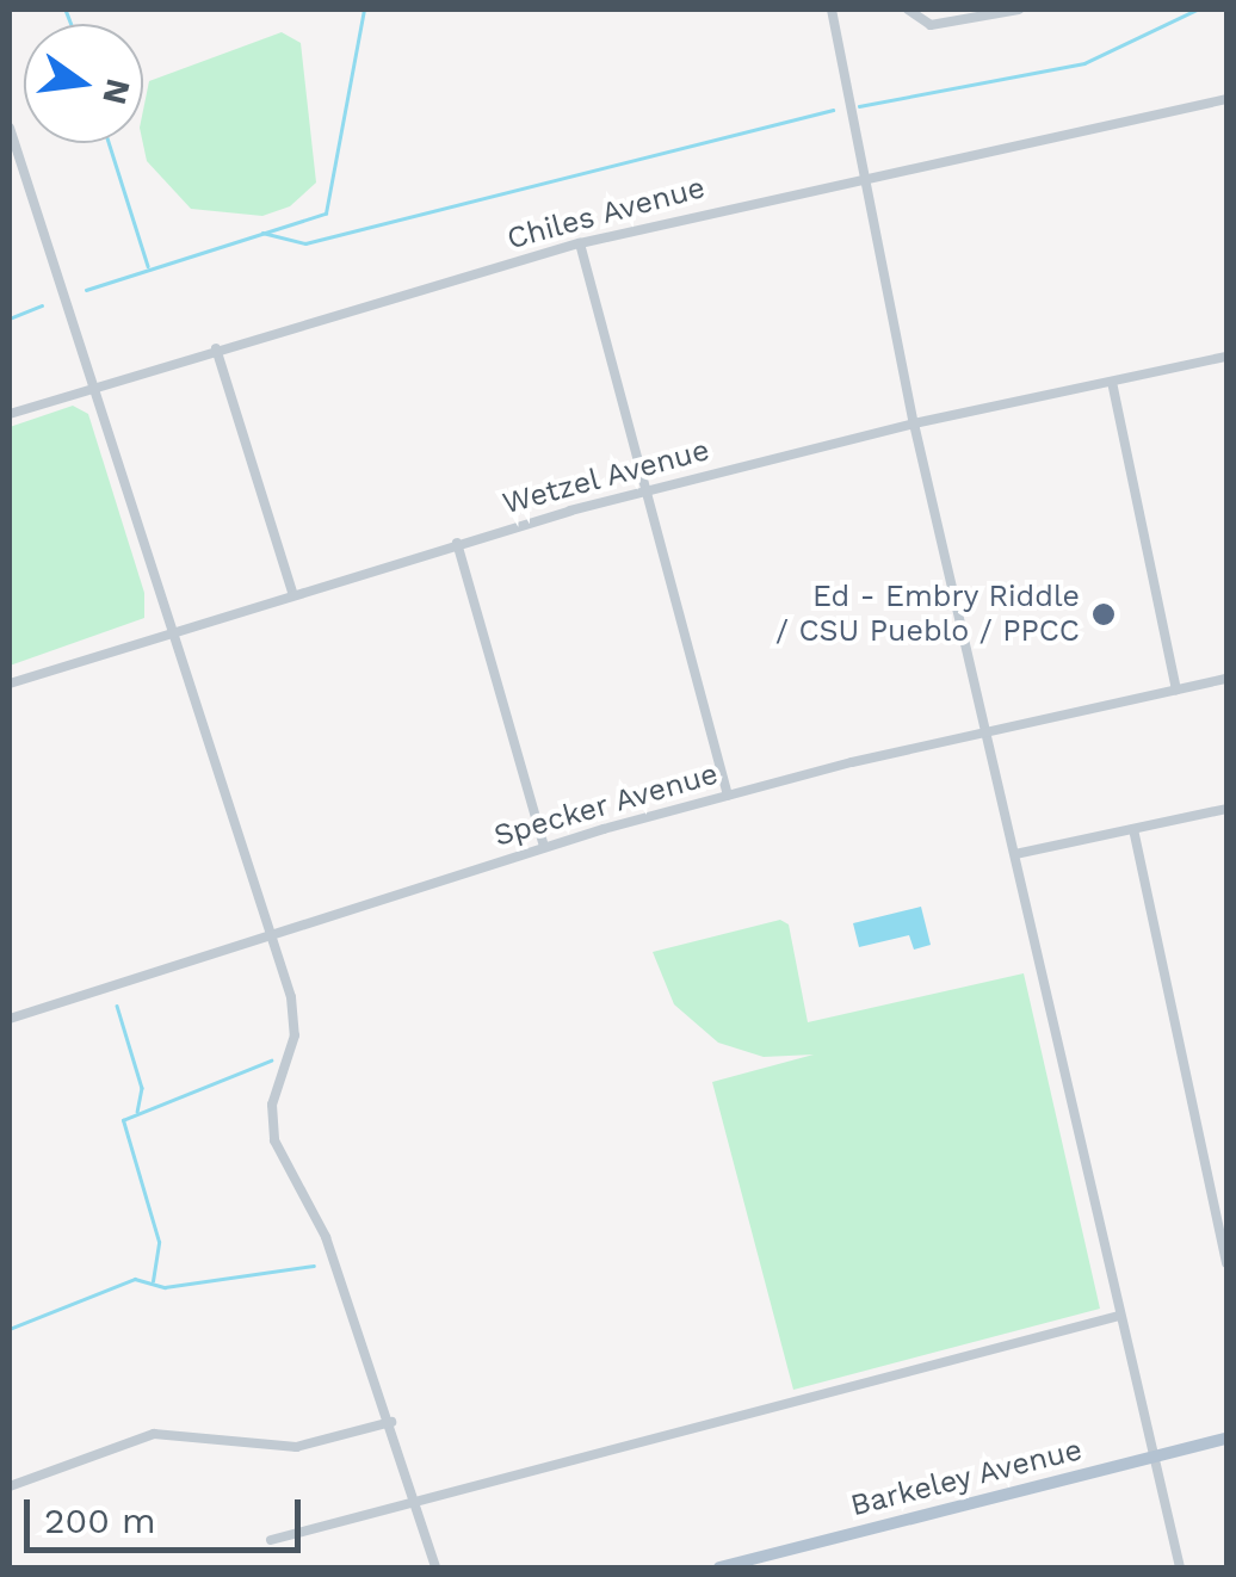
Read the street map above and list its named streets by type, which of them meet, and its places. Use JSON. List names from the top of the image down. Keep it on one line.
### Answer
{"streets":{"main road":["Barkeley Avenue"],"street":["Chiles Avenue","Wetzel Avenue","Specker Avenue"]},"places":["Ed - Embry Riddle / CSU Pueblo / PPCC"],"scale_bar":"200 m","north":"right"}
